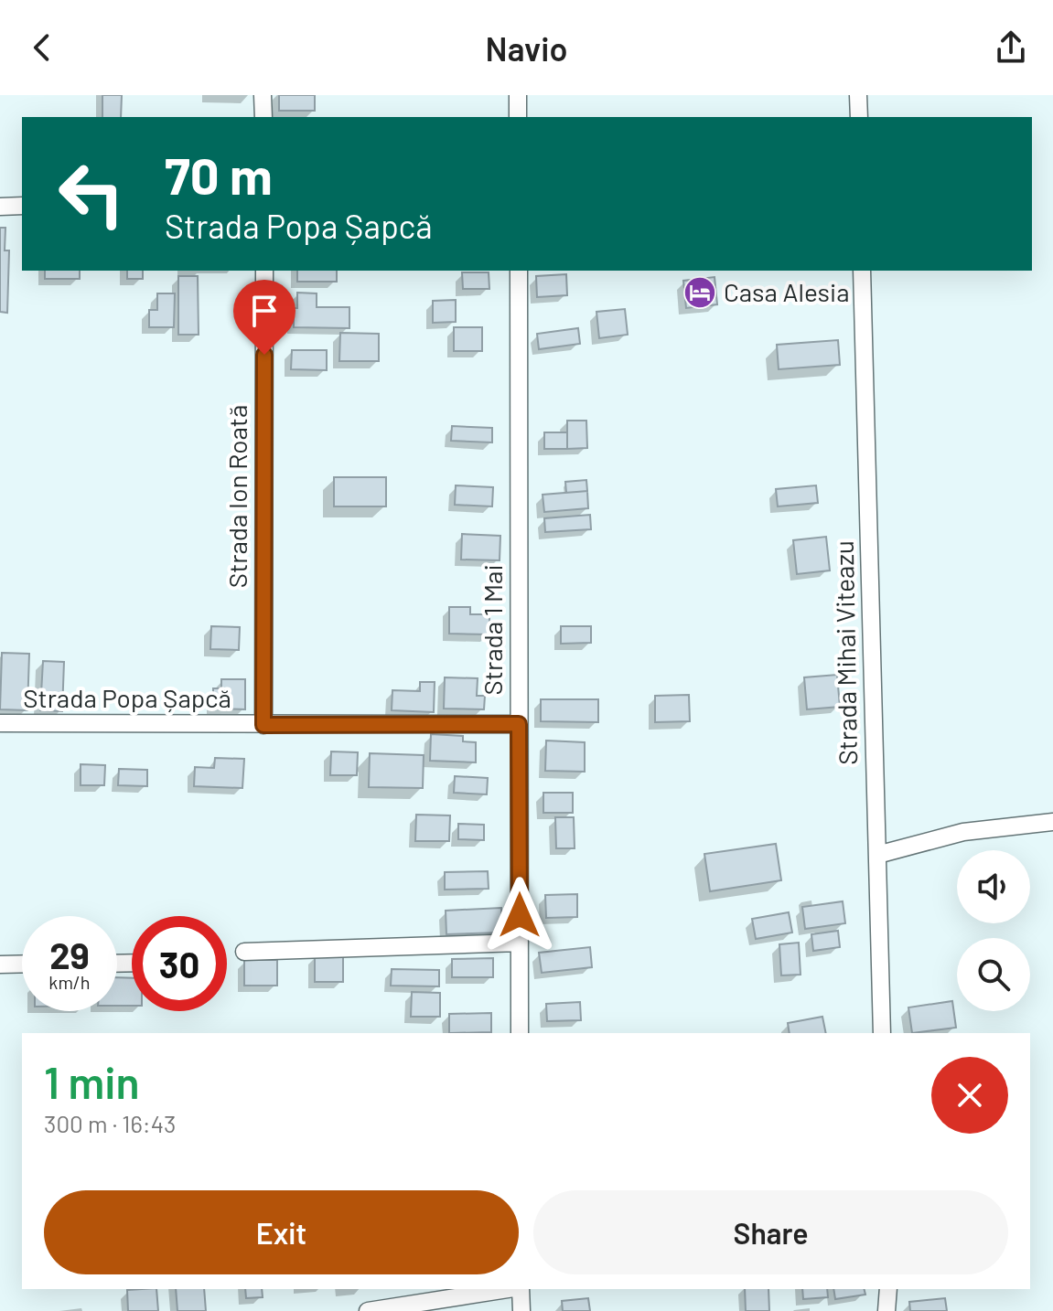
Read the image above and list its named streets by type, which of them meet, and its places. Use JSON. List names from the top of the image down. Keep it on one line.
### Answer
{"streets":{"street":["Strada Ion Roată","Strada 1 Mai","Strada Mihai Viteazu","Strada Popa Șapcă"]},"crossings":[["Strada Ion Roată","Strada Popa Șapcă"],["Strada 1 Mai","Strada Popa Șapcă"]],"places":{"hotel":["Casa Alesia"]},"page":{"header":"Navio","turn":["70 m","Strada Popa Șapcă"],"speed":"29 km/h","limit":"30","heading":["1 min","300 m · 16:43"],"buttons":["Exit","Share"]}}
